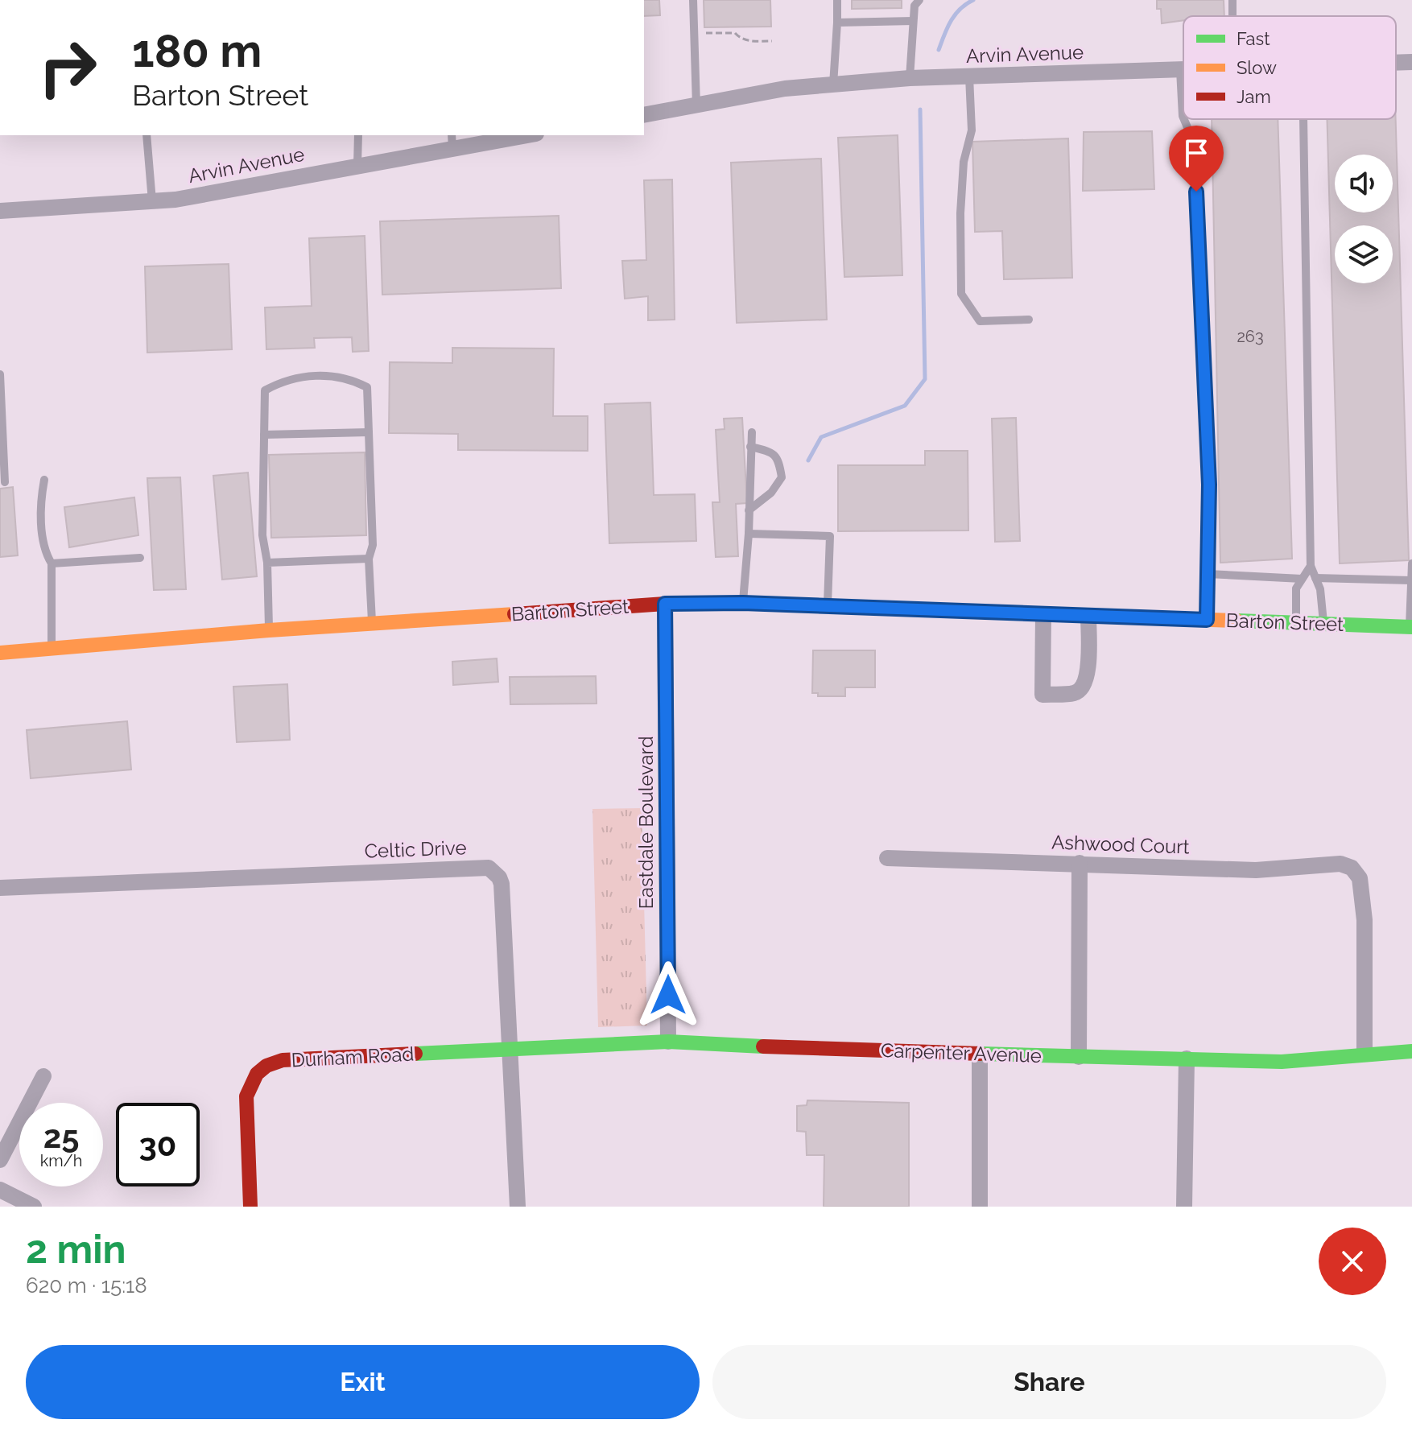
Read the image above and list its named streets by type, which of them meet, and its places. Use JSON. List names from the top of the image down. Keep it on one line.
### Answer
{"streets":{"main road":["Barton Street","Carpenter Avenue","Durham Road"],"street":["Arvin Avenue","Eastdale Boulevard","Ashwood Court","Celtic Drive"]},"crossings":[["Barton Street","Eastdale Boulevard"],["Eastdale Boulevard","Carpenter Avenue"],["Ashwood Court","Carpenter Avenue"],["Celtic Drive","Carpenter Avenue"],["Celtic Drive","Durham Road"],["Carpenter Avenue","Durham Road"]],"house_numbers":["263"],"legend":["Fast","Slow","Jam"],"page":{"turn":["180 m","Barton Street"],"speed":"25 km/h","limit":"30","heading":["2 min","620 m · 15:18"],"buttons":["Exit","Share"]}}
